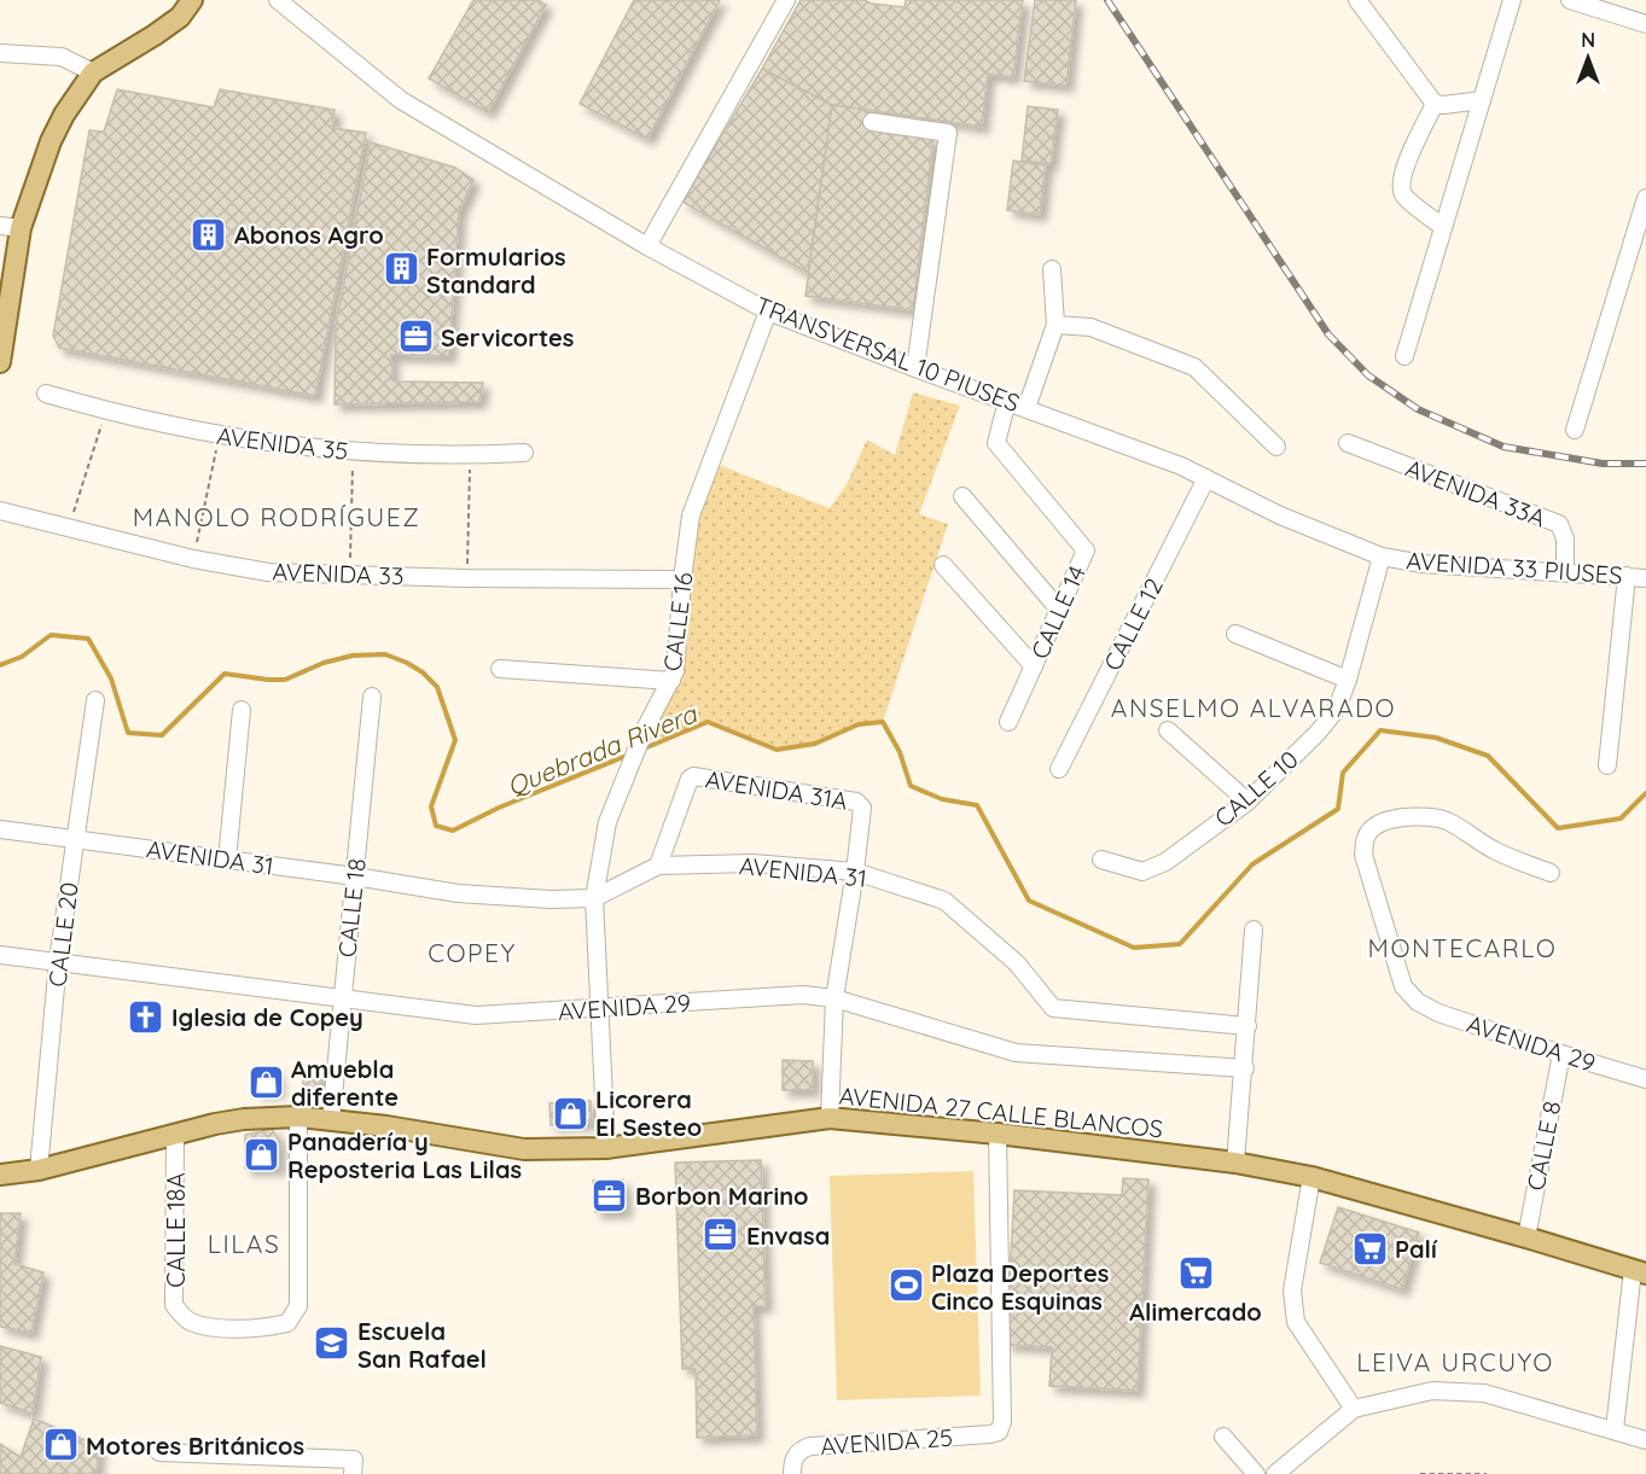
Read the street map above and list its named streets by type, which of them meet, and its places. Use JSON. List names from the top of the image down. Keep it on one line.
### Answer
{"streets":{"main road":["AVENIDA 27 CALLE BLANCOS"],"street":["TRANSVERSAL 10 PIUSES","AVENIDA 35","AVENIDA 33A","AVENIDA 33 PIUSES","AVENIDA 33","CALLE 14","CALLE 16","CALLE 12","CALLE 10","AVENIDA 31A","AVENIDA 31","CALLE 18","CALLE 20","AVENIDA 29","CALLE 8","CALLE 18A","AVENIDA 25"]},"crossings":[["TRANSVERSAL 10 PIUSES","AVENIDA 33 PIUSES"],["TRANSVERSAL 10 PIUSES","CALLE 14"],["TRANSVERSAL 10 PIUSES","CALLE 16"],["TRANSVERSAL 10 PIUSES","CALLE 12"],["TRANSVERSAL 10 PIUSES","CALLE 10"],["AVENIDA 33A","AVENIDA 33 PIUSES"],["AVENIDA 33 PIUSES","CALLE 10"],["AVENIDA 33","CALLE 16"],["CALLE 16","AVENIDA 31"],["CALLE 16","AVENIDA 29"],["CALLE 16","AVENIDA 27 CALLE BLANCOS"],["AVENIDA 31A","AVENIDA 31"],["AVENIDA 31","CALLE 18"],["AVENIDA 31","CALLE 20"],["CALLE 18","AVENIDA 29"],["CALLE 18","AVENIDA 27 CALLE BLANCOS"],["CALLE 20","AVENIDA 29"],["CALLE 20","AVENIDA 27 CALLE BLANCOS"],["AVENIDA 29","CALLE 8"],["AVENIDA 27 CALLE BLANCOS","CALLE 8"],["AVENIDA 27 CALLE BLANCOS","CALLE 18A"],["AVENIDA 27 CALLE BLANCOS","AVENIDA 25"]],"districts":["MANOLO RODRÍGUEZ","ANSELMO ALVARADO","MONTECARLO","COPEY","LILAS","LEIVA URCUYO"],"water":["Quebrada Rivera"],"places":{"building":["Abonos Agro","Formularios Standard"],"office":["Servicortes","Borbon Marino","Envasa"],"church":["Iglesia de Copey"],"shop":["Amuebla diferente","Licorera El Sesteo","Panadería y Reposteria Las Lilas","Motores Británicos"],"supermarket":["Palí","Alimercado"],"sports":["Plaza Deportes Cinco Esquinas"],"school or university":["Escuela San Rafael"]},"north":"top"}
